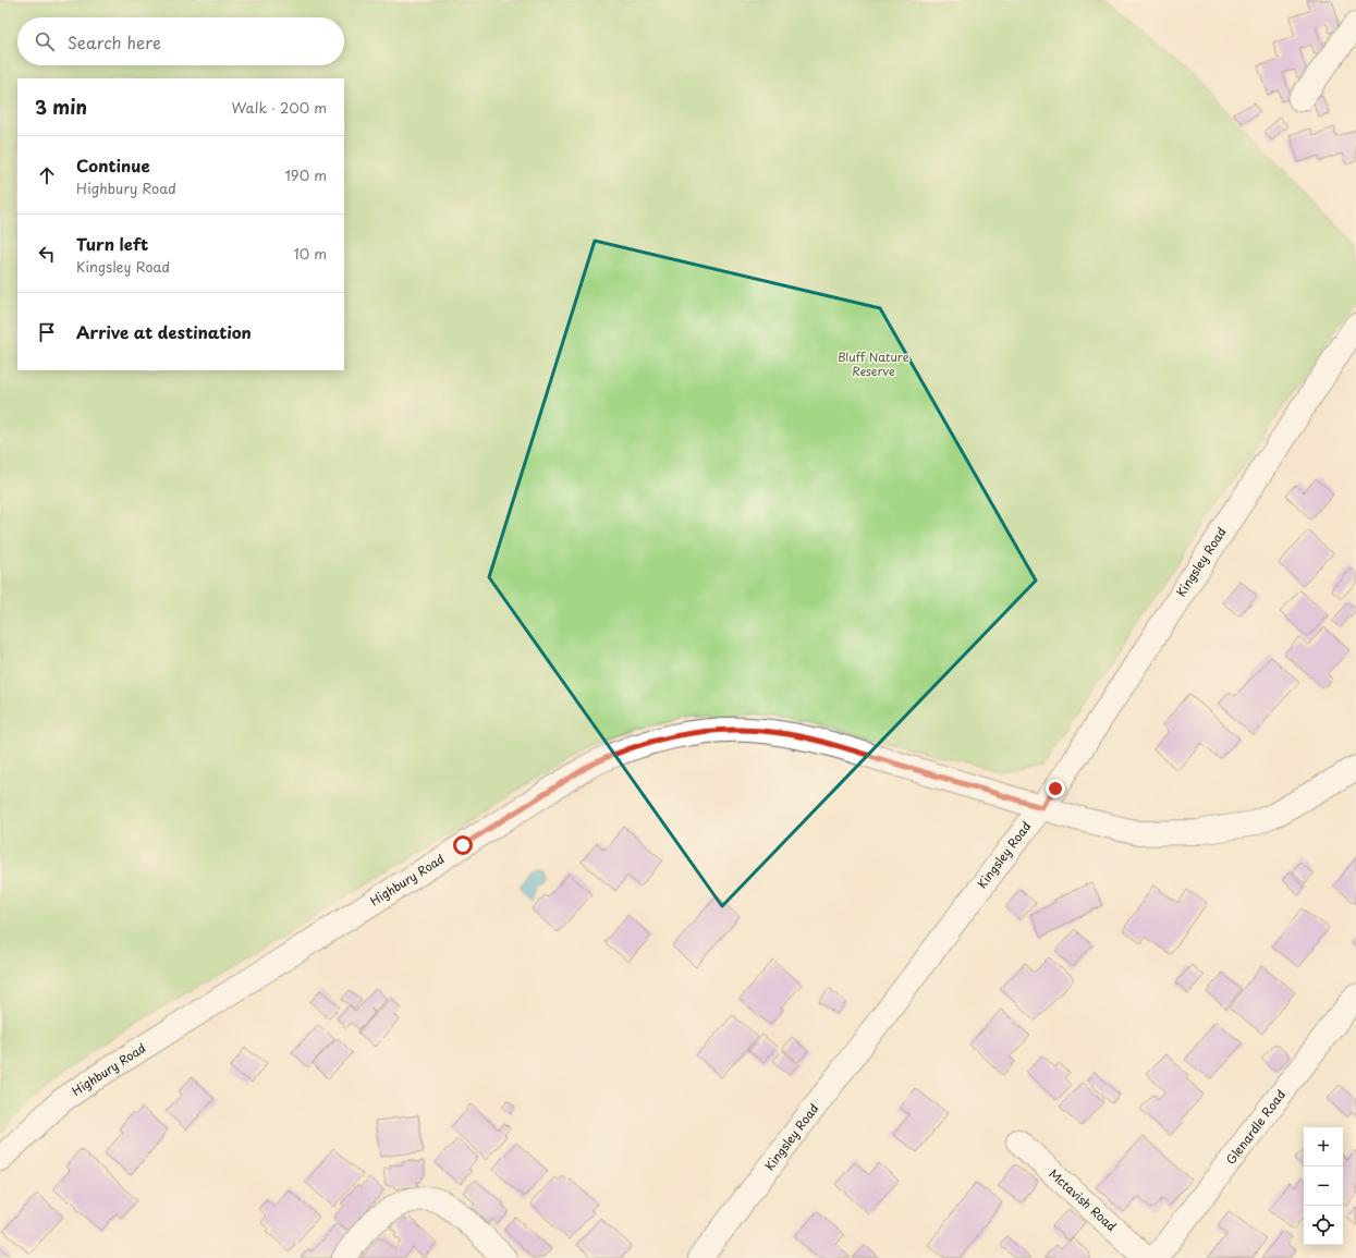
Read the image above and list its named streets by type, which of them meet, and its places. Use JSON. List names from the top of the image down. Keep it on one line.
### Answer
{"streets":{"street":["Kingsley Road","Highbury Road","Glenardle Road","Mctavish Road"]},"crossings":[["Kingsley Road","Highbury Road"]],"parks":["Bluff Nature Reserve"],"page":{"search":"Search here","heading":["3 min","Walk · 200 m"],"list":[["Continue","Highbury Road","190 m"],["Turn left","Kingsley Road","10 m"],"Arrive at destination"],"map_buttons":["+","−"]}}
